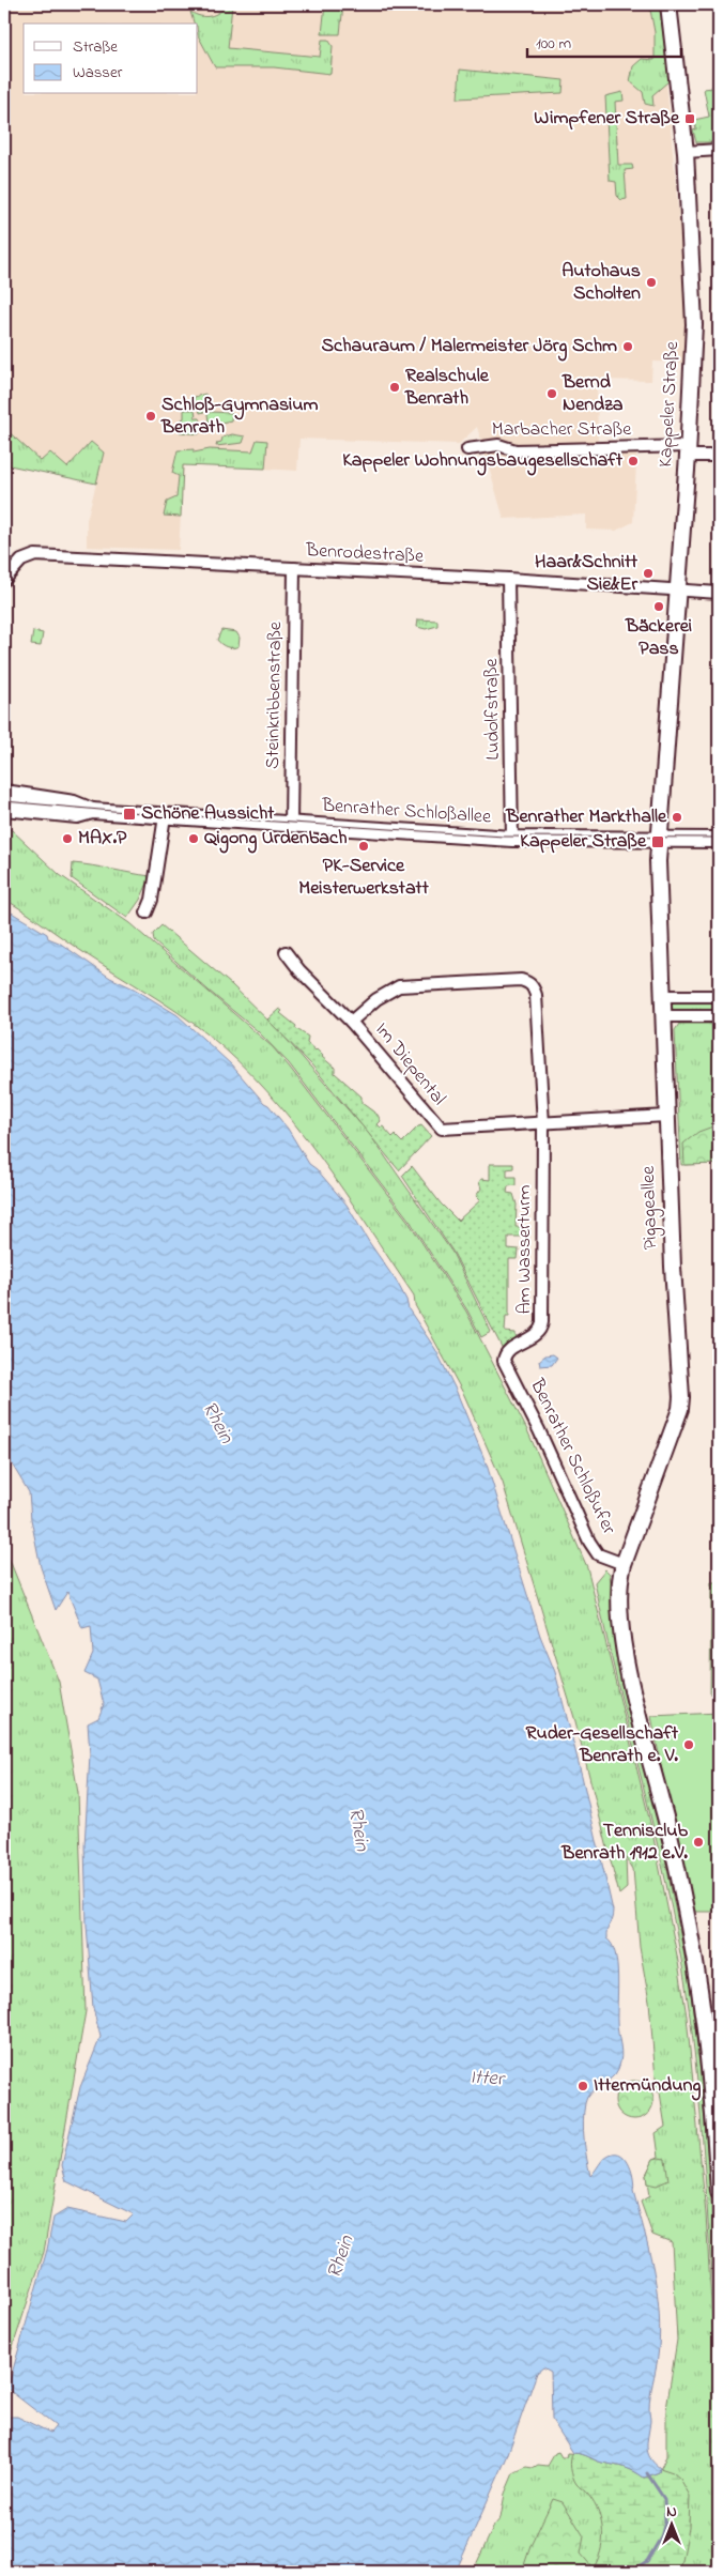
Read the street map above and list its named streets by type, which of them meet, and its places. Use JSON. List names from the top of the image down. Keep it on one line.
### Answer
{"streets":{"street":["Kappeler Straße","Marbacher Straße","Benrodestraße","Steinkribbenstraße","Ludolfstraße","Benrather Schloßallee","Im Diepental","Pigageallee","Am Wasserturm","Benrather Schloßufer"]},"crossings":[["Kappeler Straße","Marbacher Straße"],["Kappeler Straße","Benrodestraße"],["Kappeler Straße","Benrather Schloßallee"],["Kappeler Straße","Pigageallee"],["Benrodestraße","Steinkribbenstraße"],["Benrodestraße","Ludolfstraße"],["Steinkribbenstraße","Benrather Schloßallee"],["Ludolfstraße","Benrather Schloßallee"],["Benrather Schloßallee","Pigageallee"],["Im Diepental","Pigageallee"],["Im Diepental","Am Wasserturm"],["Pigageallee","Benrather Schloßufer"],["Am Wasserturm","Benrather Schloßufer"]],"water":["Rhein","Itter"],"places":{"transit":["Wimpfener Straße","Schöne Aussicht","Kappeler Straße"],"other":["Autohaus Scholten","Schauraum / Malermeister Jörg Schm","Realschule Benrath","Bernd Nendza","Schloß-Gymnasium Benrath","Kappeler Wohnungsbaugesellschaft","Haar&Schnitt Sie&Er","Bäckerei Pass","Benrather Markthalle","MAX.P","Qigong Urdenbach","PK-Service Meisterwerkstatt","Ruder-Gesellschaft Benrath e. V.","Tennisclub Benrath 1912 e.V.","Ittermündung"]},"legend":["Straße","Wasser"],"scale_bar":"100 m","north":"top"}
